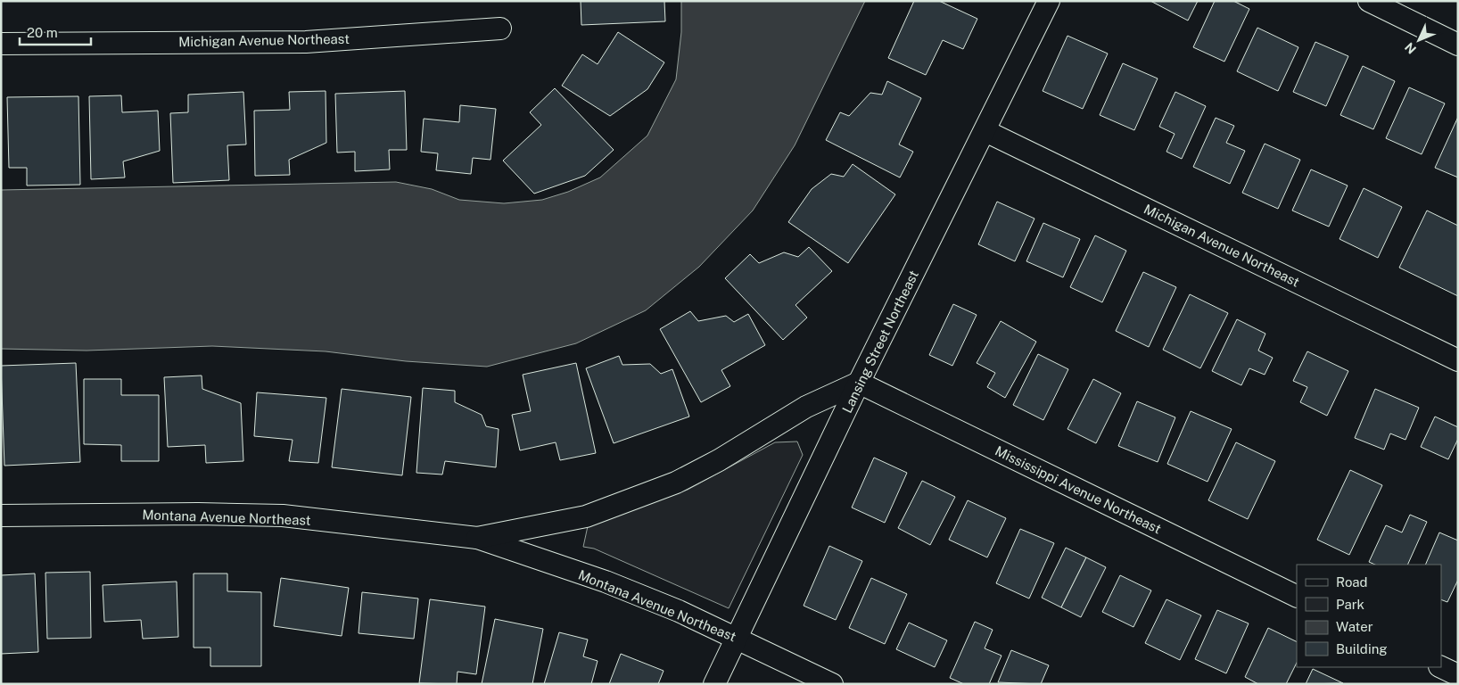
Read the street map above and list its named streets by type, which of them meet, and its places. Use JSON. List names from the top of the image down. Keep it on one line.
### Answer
{"streets":{"street":["Michigan Avenue Northeast","Lansing Street Northeast","Mississippi Avenue Northeast","Montana Avenue Northeast"]},"crossings":[["Michigan Avenue Northeast","Lansing Street Northeast"],["Lansing Street Northeast","Mississippi Avenue Northeast"],["Lansing Street Northeast","Montana Avenue Northeast"],["Mississippi Avenue Northeast","Montana Avenue Northeast"]],"legend":["Road","Park","Water","Building"],"scale_bar":"20 m","north":"bottom left"}
